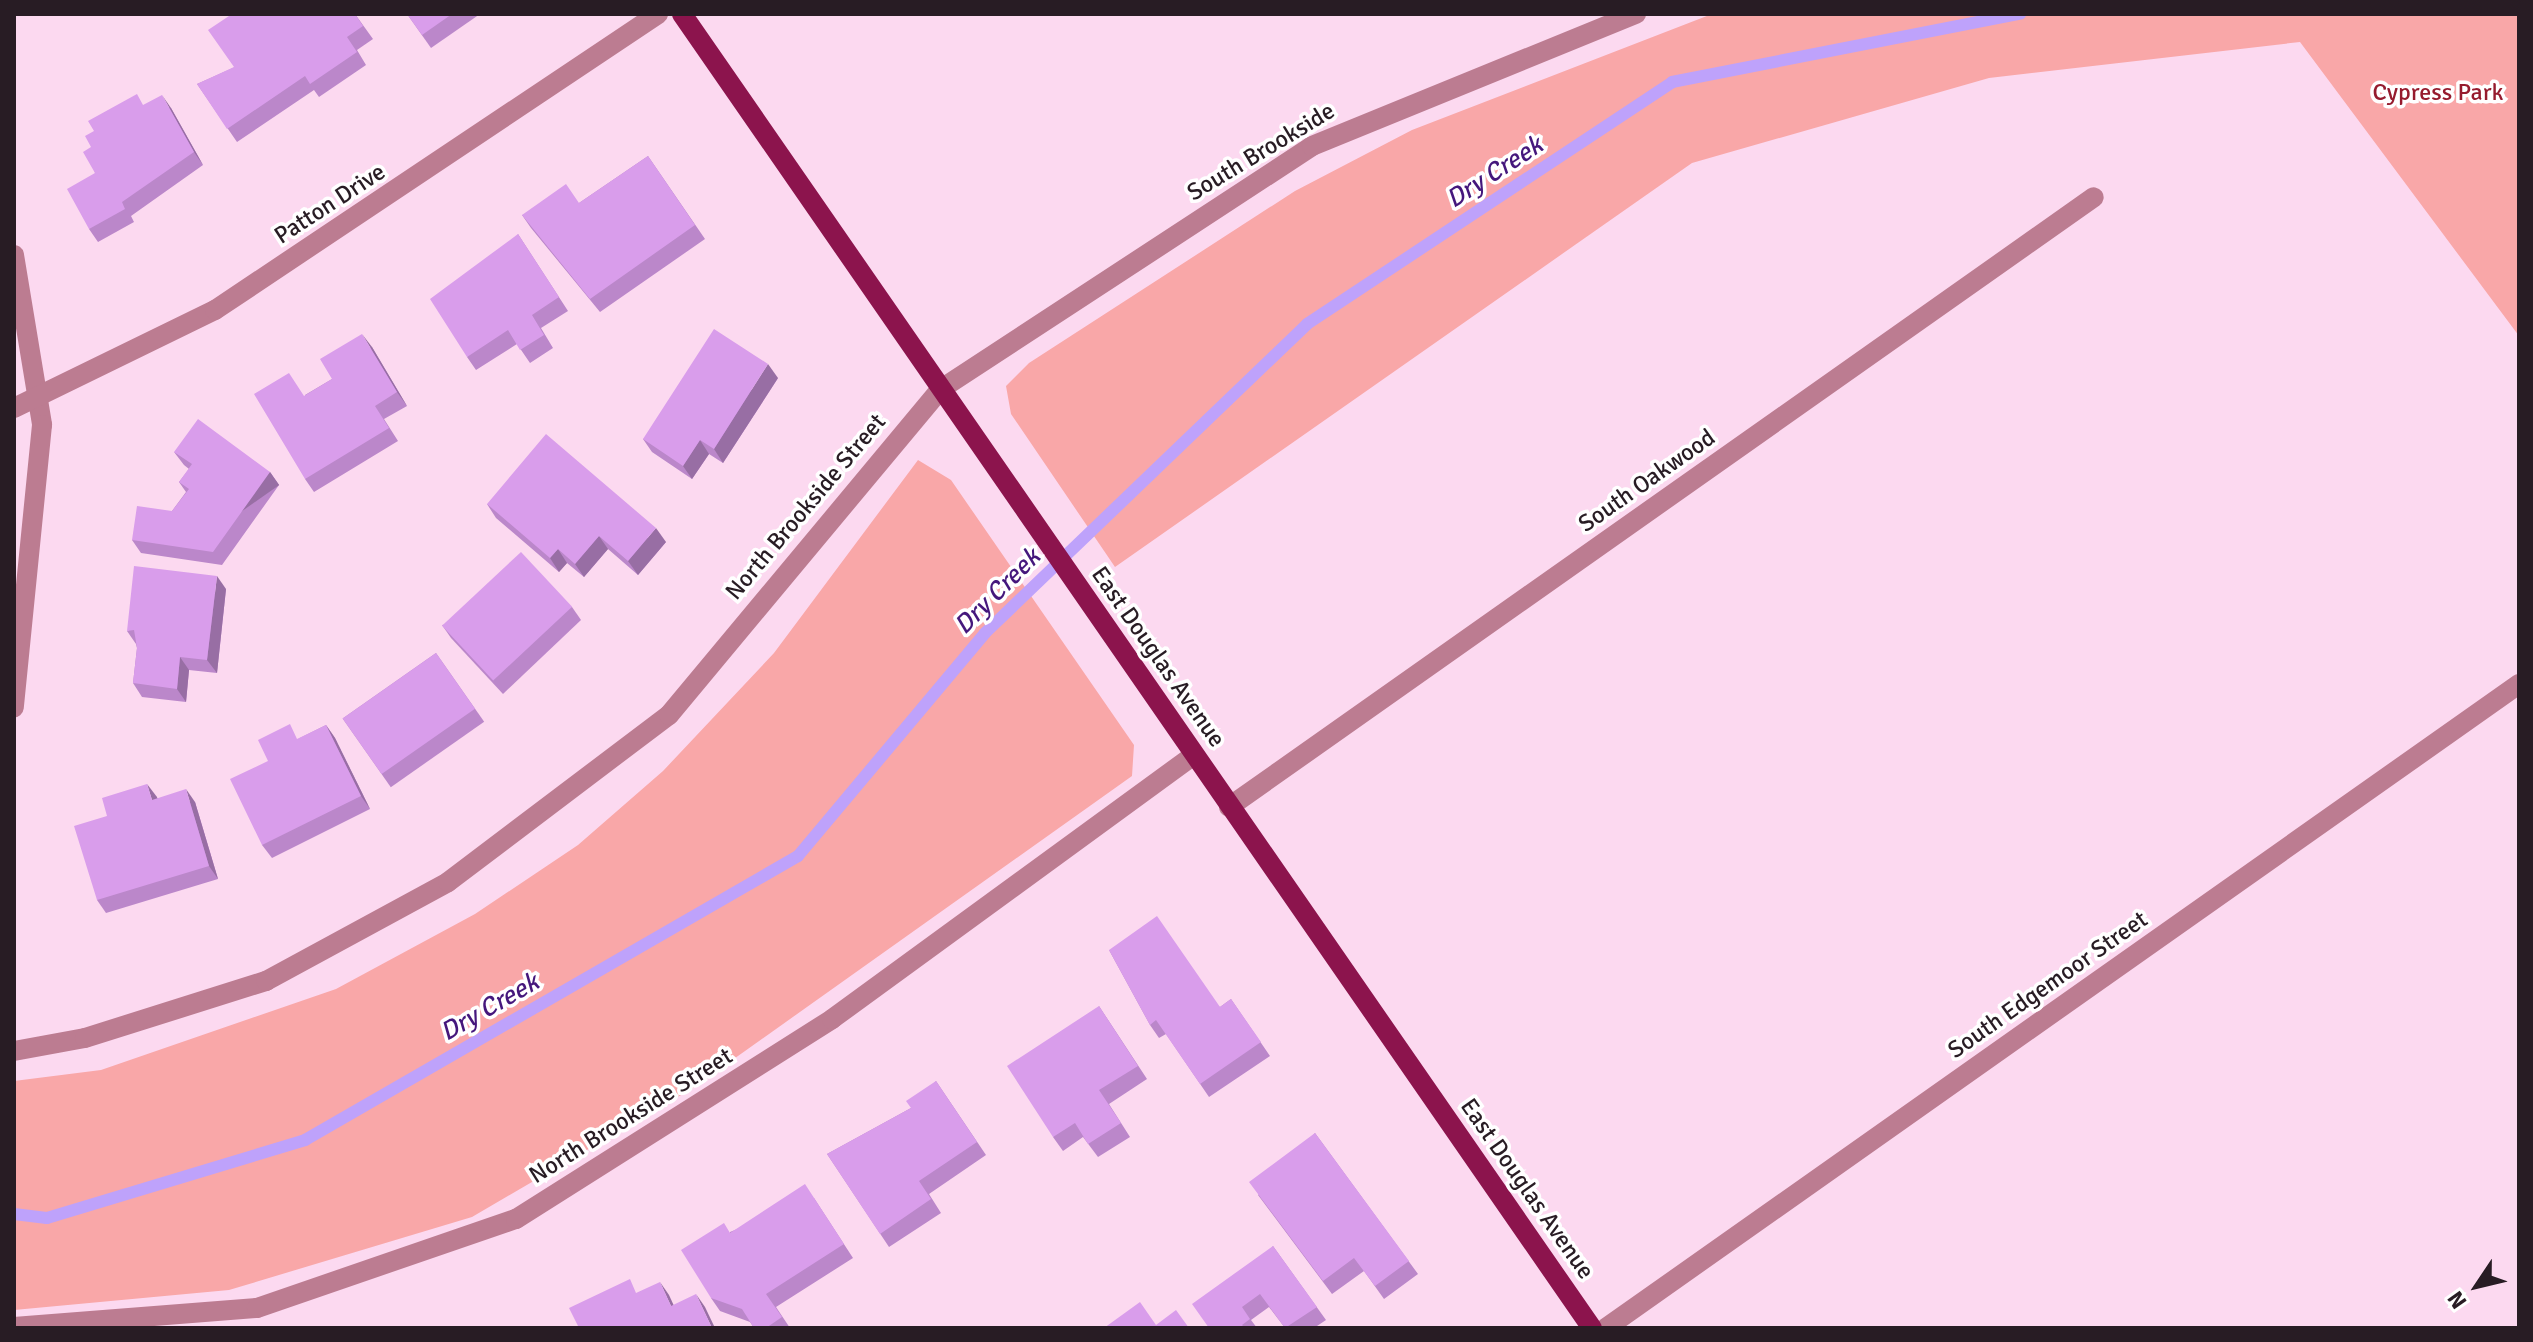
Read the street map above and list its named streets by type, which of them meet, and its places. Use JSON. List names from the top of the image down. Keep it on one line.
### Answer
{"streets":{"main road":["East Douglas Avenue"],"street":["South Brookside","Patton Drive","South Oakwood","North Brookside Street","South Edgemoor Street"]},"crossings":[["South Brookside","North Brookside Street"],["South Brookside","East Douglas Avenue"],["South Oakwood","East Douglas Avenue"],["North Brookside Street","East Douglas Avenue"]],"water":["Dry Creek"],"parks":["Cypress Park"],"north":"bottom left"}
